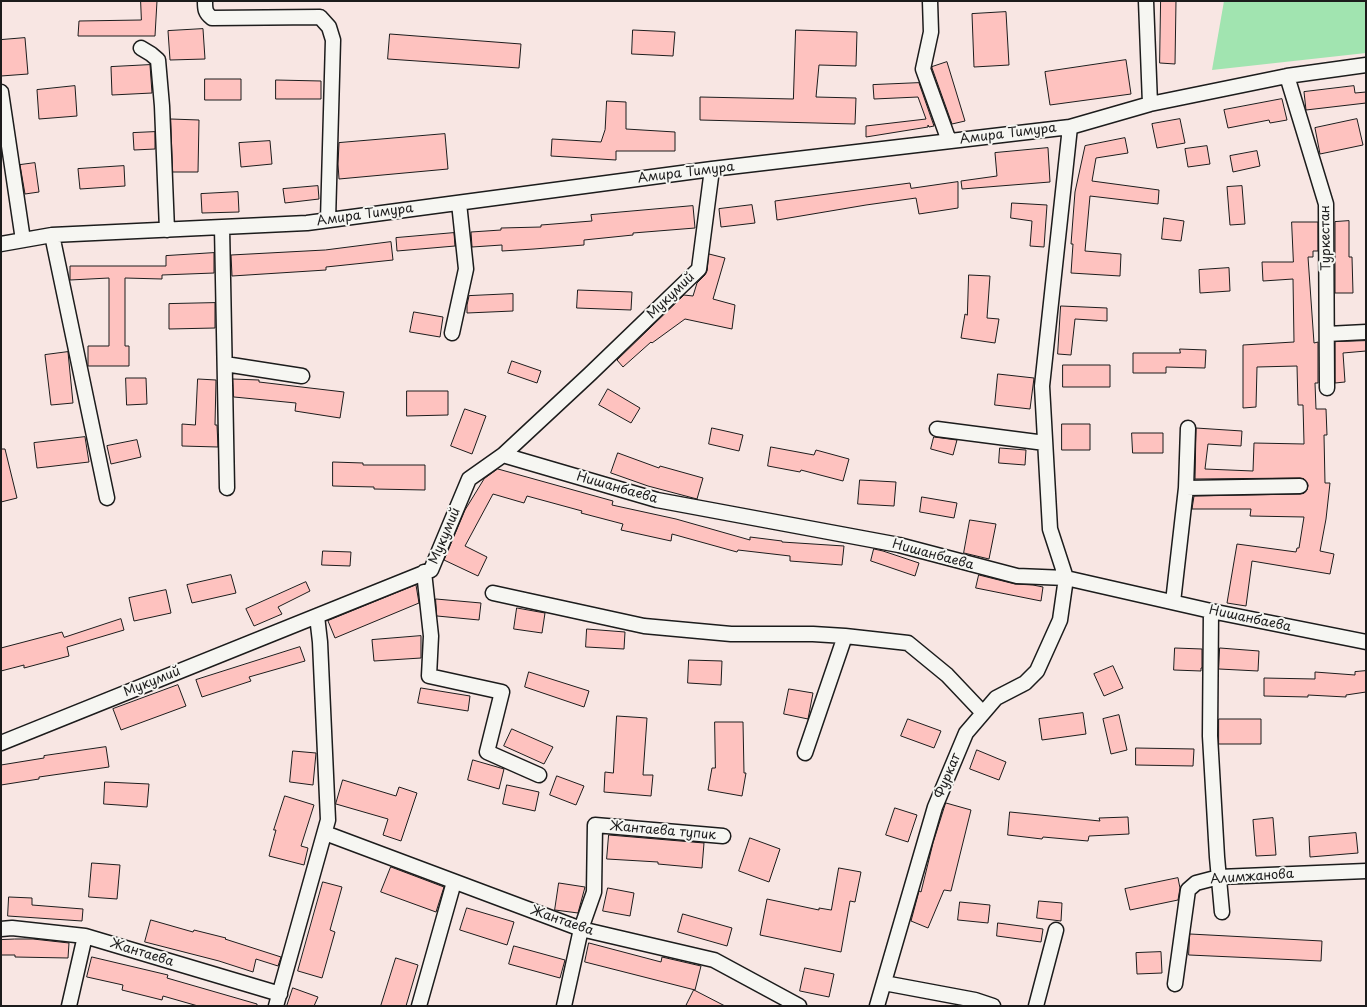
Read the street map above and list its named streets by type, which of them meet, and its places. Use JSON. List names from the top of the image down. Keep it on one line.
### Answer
{"streets":{"street":["Амира Тимура","Туркестан","Мукумий","Нишанбаева","Фуркат","Жантаева тупик","Алимжанова","Жантаева"]},"crossings":[["Амира Тимура","Туркестан"],["Амира Тимура","Мукумий"],["Мукумий","Нишанбаева"],["Нишанбаева","Фуркат"],["Жантаева тупик","Жантаева"]]}
